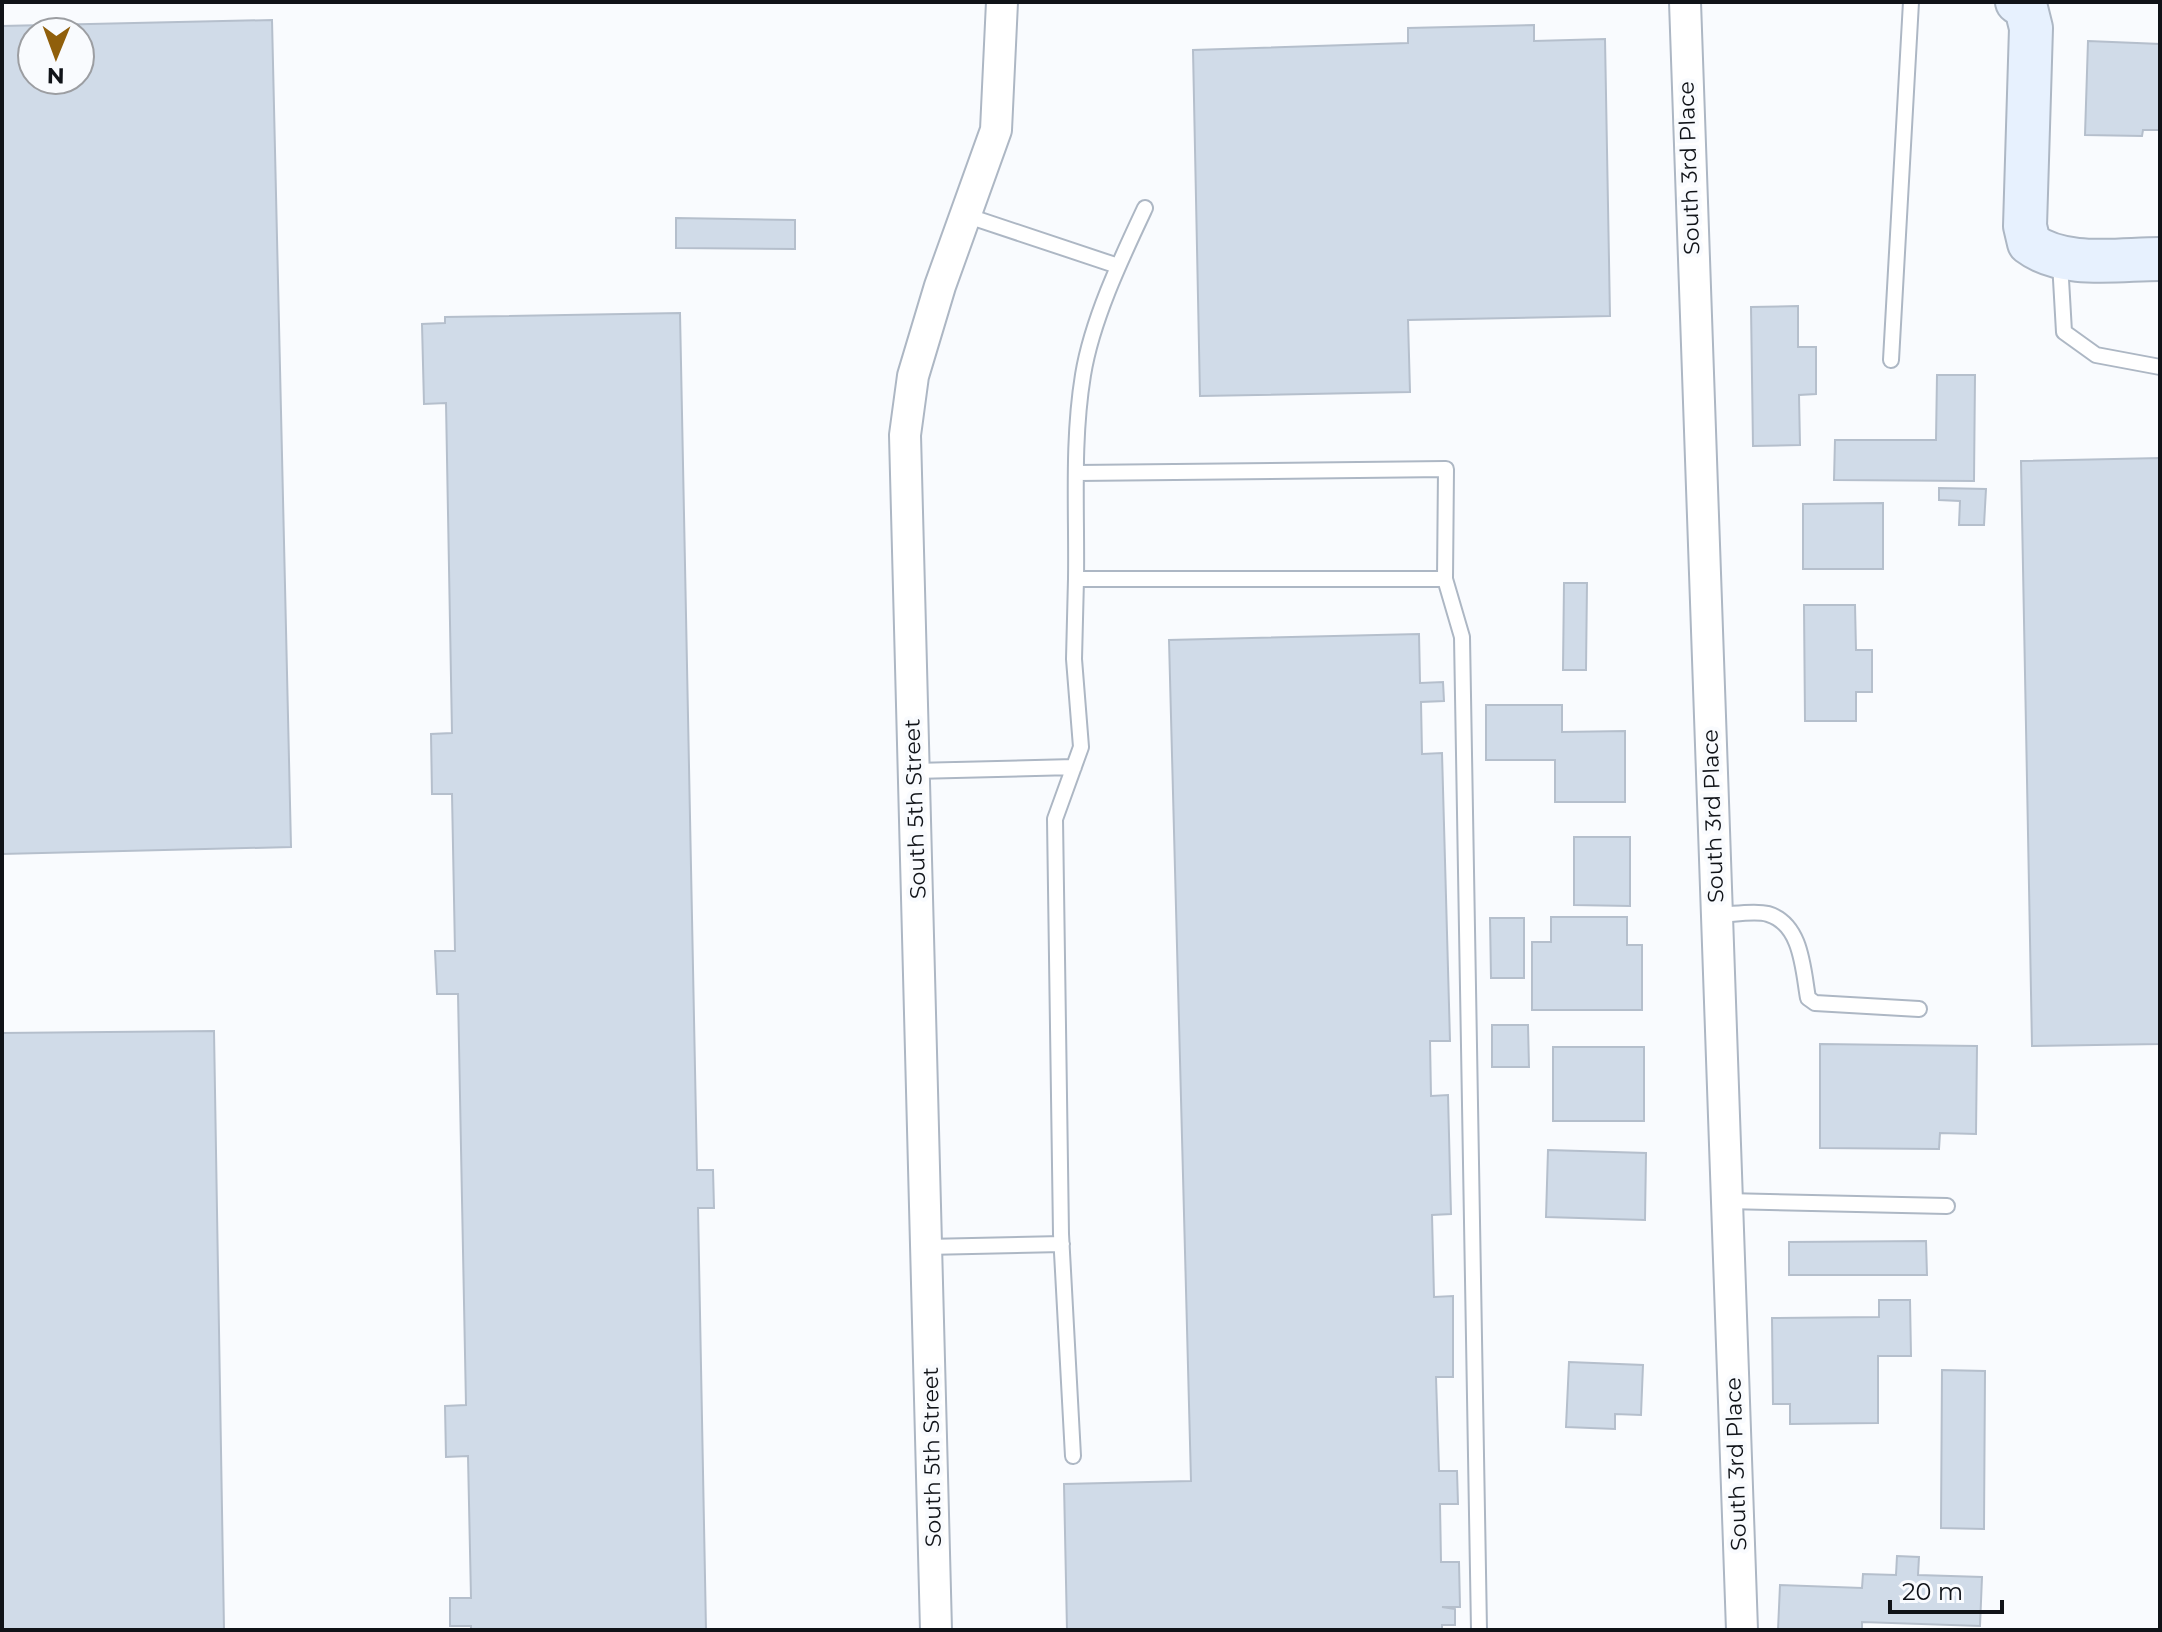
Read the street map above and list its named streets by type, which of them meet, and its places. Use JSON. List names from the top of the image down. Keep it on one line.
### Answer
{"streets":{"street":["South 3rd Place","South 5th Street"]},"scale_bar":"20 m","north":"bottom"}
